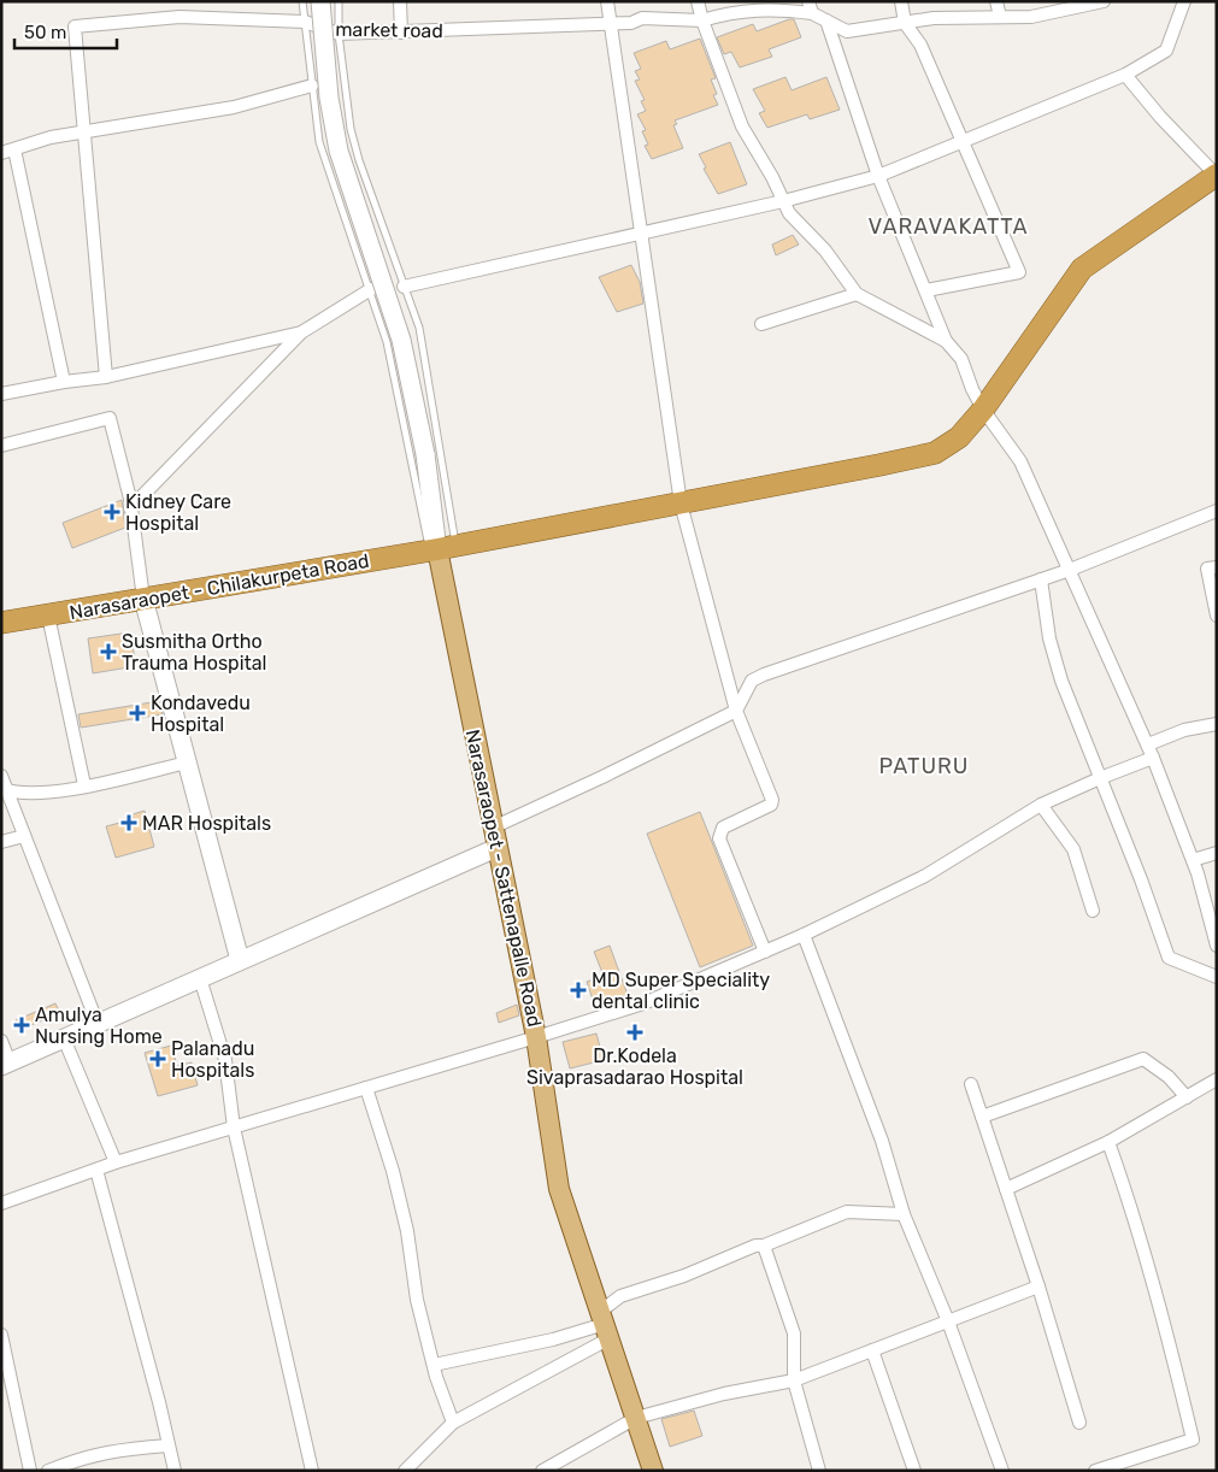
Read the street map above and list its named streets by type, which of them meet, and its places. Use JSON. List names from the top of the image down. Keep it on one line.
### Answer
{"streets":{"highway":["Narasaraopet - Chilakurpeta Road"],"main road":["Narasaraopet - Sattenapalle Road"],"street":["market road"]},"crossings":[["Narasaraopet - Chilakurpeta Road","Narasaraopet - Sattenapalle Road"]],"districts":["VARAVAKATTA","PATURU"],"places":{"health":["Kidney Care Hospital","Susmitha Ortho Trauma Hospital","Kondavedu Hospital","MAR Hospitals","MD Super Speciality dental clinic","Amulya Nursing Home","Dr.Kodela Sivaprasadarao Hospital","Palanadu Hospitals"]},"scale_bar":"50 m"}
